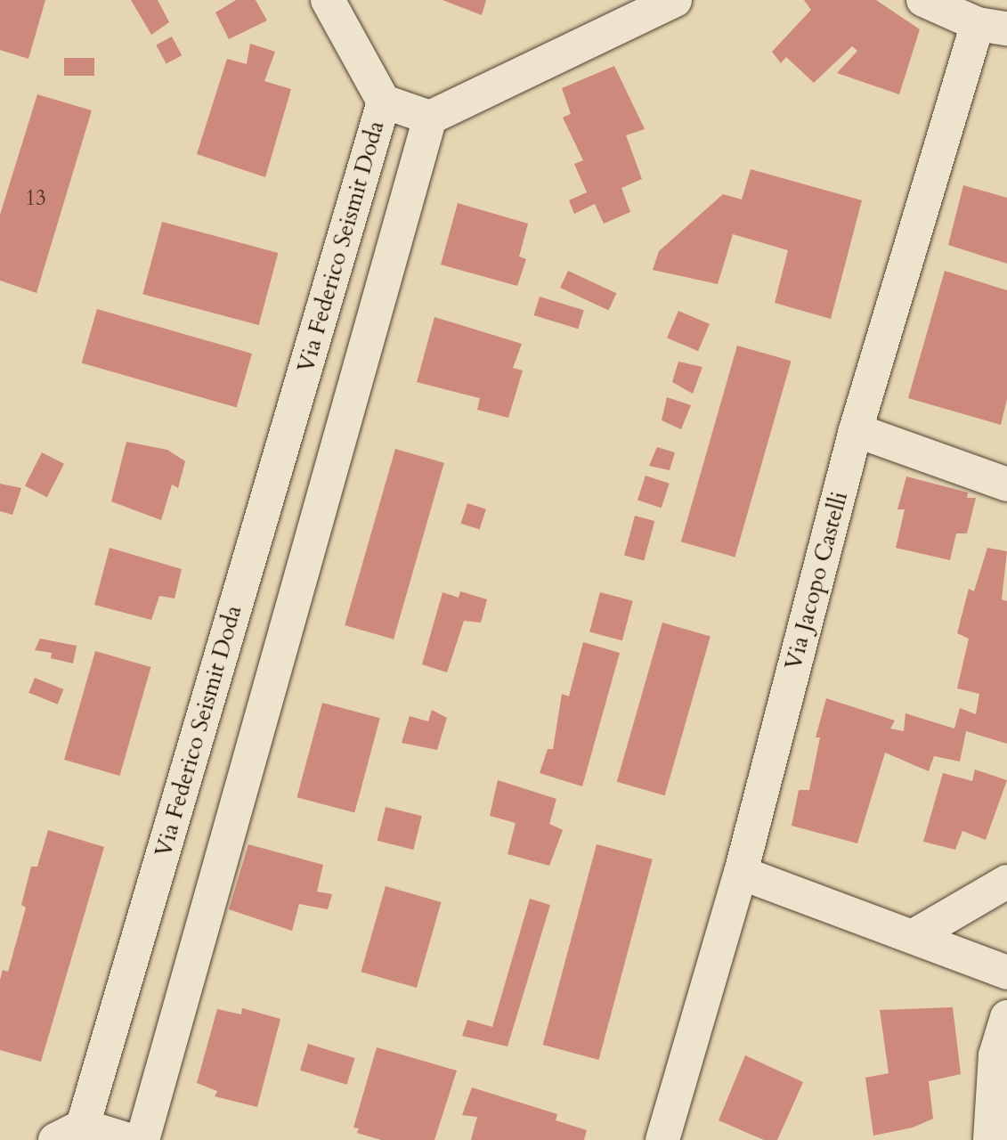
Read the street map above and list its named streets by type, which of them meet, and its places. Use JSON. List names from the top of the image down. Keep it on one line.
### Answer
{"streets":{"street":["Via Federico Seismit Doda","Via Jacopo Castelli"]},"house_numbers":["13"]}
